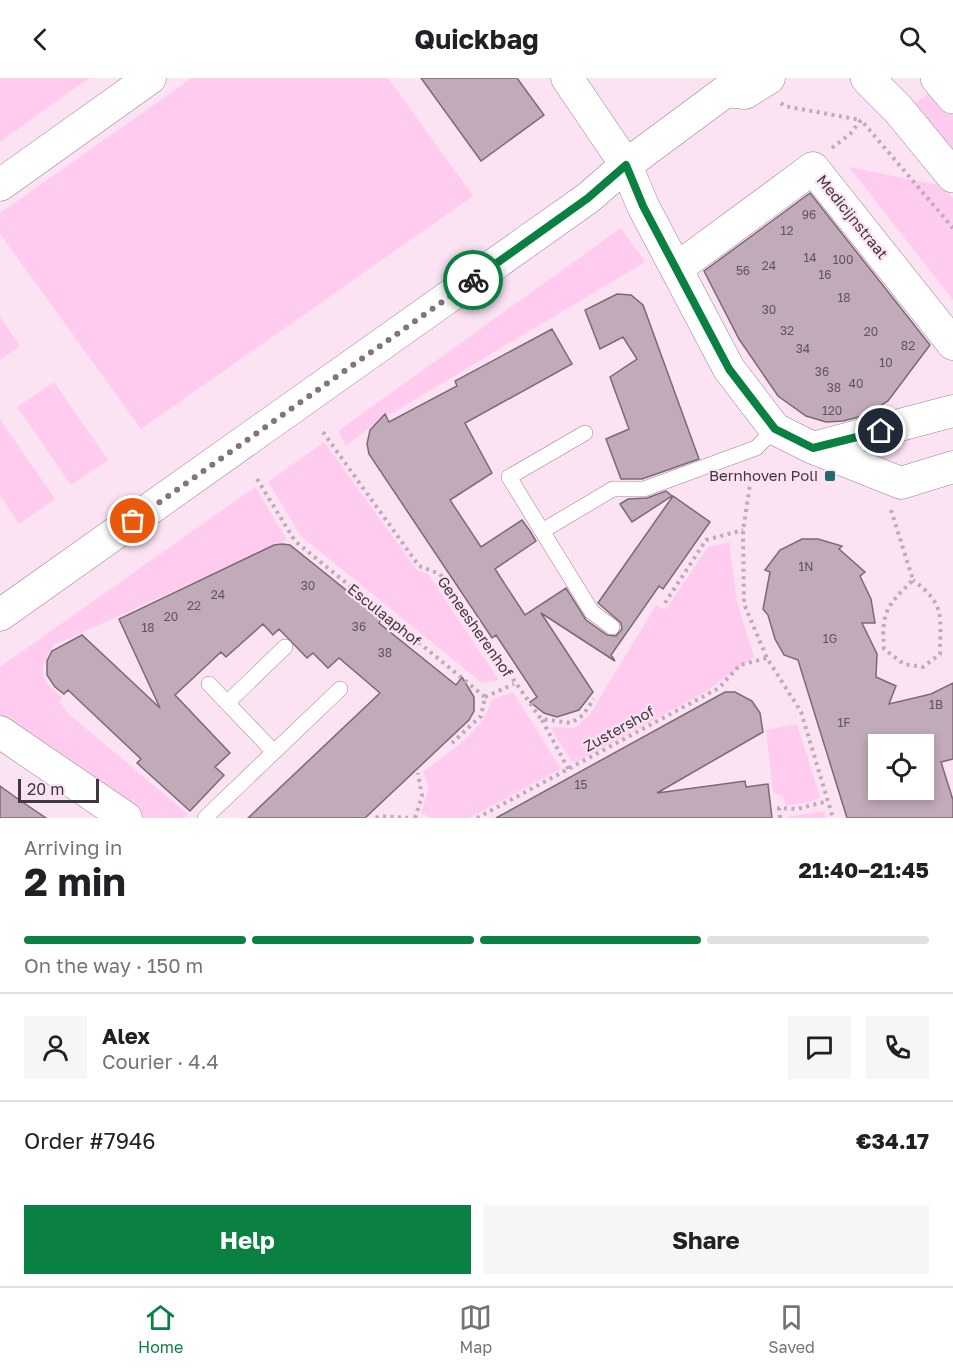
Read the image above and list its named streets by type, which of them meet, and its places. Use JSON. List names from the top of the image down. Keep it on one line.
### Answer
{"streets":{"street":["Medicijnstraat"],"path":["Esculaaphof","Geneesherenhof","Zustershof"]},"crossings":[["Geneesherenhof","Zustershof"]],"places":{"transit":["Bernhoven Poli"]},"house_numbers":["96","12","14","100","24","56","16","18","30","32","20","82","34","10","36","40","38","120","1N","30","24","22","20","36","18","1G","38","1B","1F","15"],"scale_bar":"20 m","page":{"header":"Quickbag","scale":"20 m","heading":["2 min","Arriving in","21:40–21:45"],"panel":["Alex","Courier · 4.4","Order #7946","€34.17"],"bar":"On the way · 150 m","buttons":["Help","Share"],"tabs":["Home","Map","Saved"]}}
